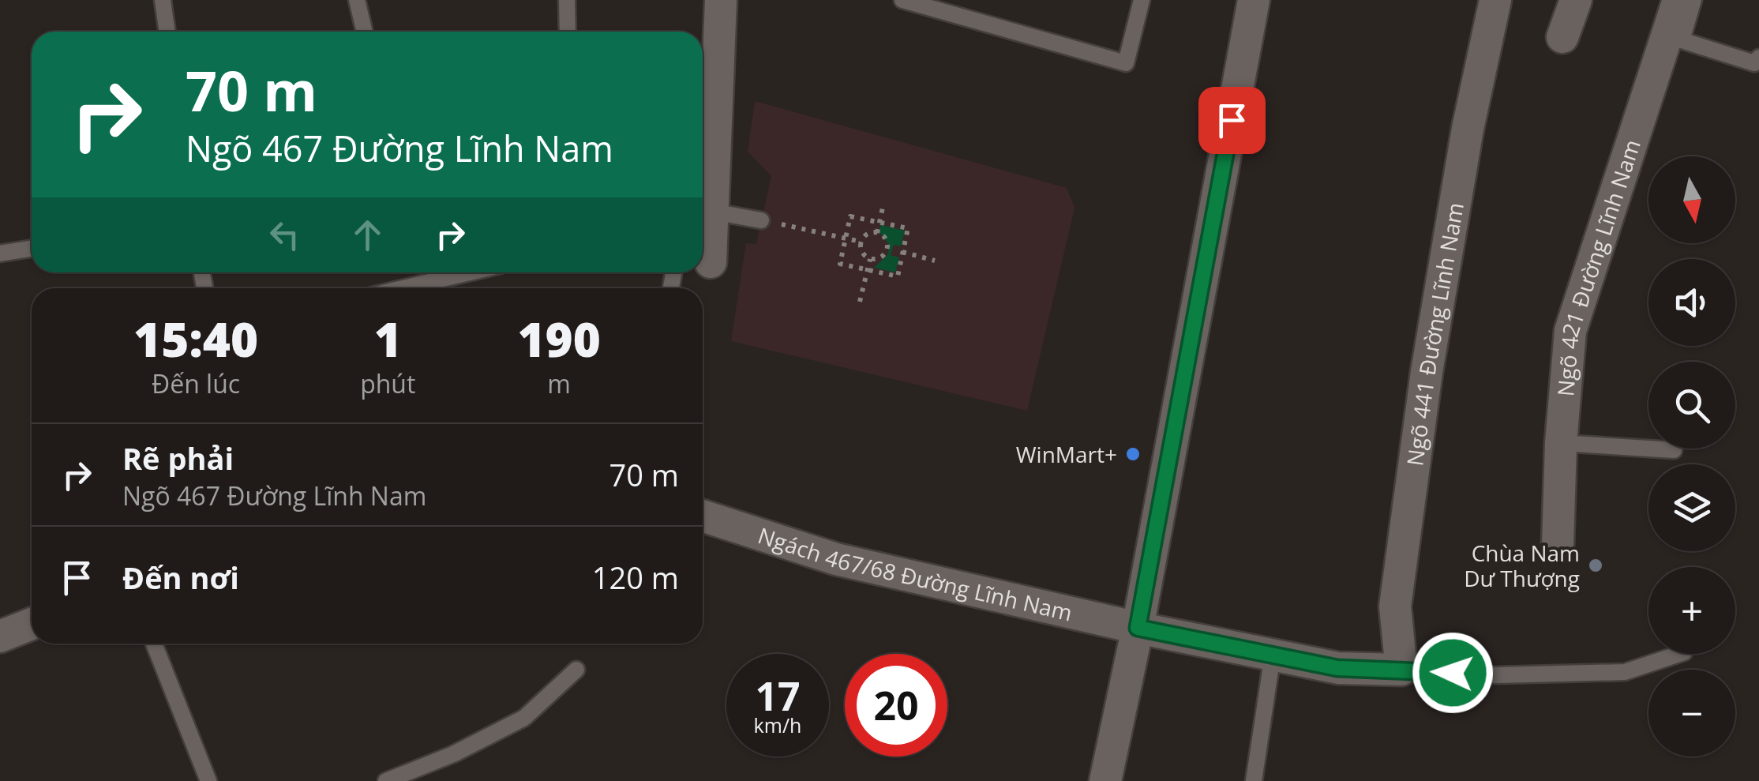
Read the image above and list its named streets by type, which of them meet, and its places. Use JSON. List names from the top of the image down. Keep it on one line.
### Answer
{"streets":{"street":["Ngõ 421 Đường Lĩnh Nam","Ngõ 441 Đường Lĩnh Nam","Ngách 467/68 Đường Lĩnh Nam"]},"crossings":[["Ngõ 441 Đường Lĩnh Nam","Ngách 467/68 Đường Lĩnh Nam"]],"places":["WinMart+","Chùa Nam Dư Thượng"],"north":"bottom","page":{"turn":["70 m","Ngõ 467 Đường Lĩnh Nam"],"map_buttons":["+","−"],"eta":["15:40","Đến lúc","1","phút","190","m"],"list":[{"name":"Rẽ phải","note":"Ngõ 467 Đường Lĩnh Nam","value":"70 m"},{"name":"Đến nơi","value":"120 m"}],"speed":"17 km/h","limit":"20"}}
